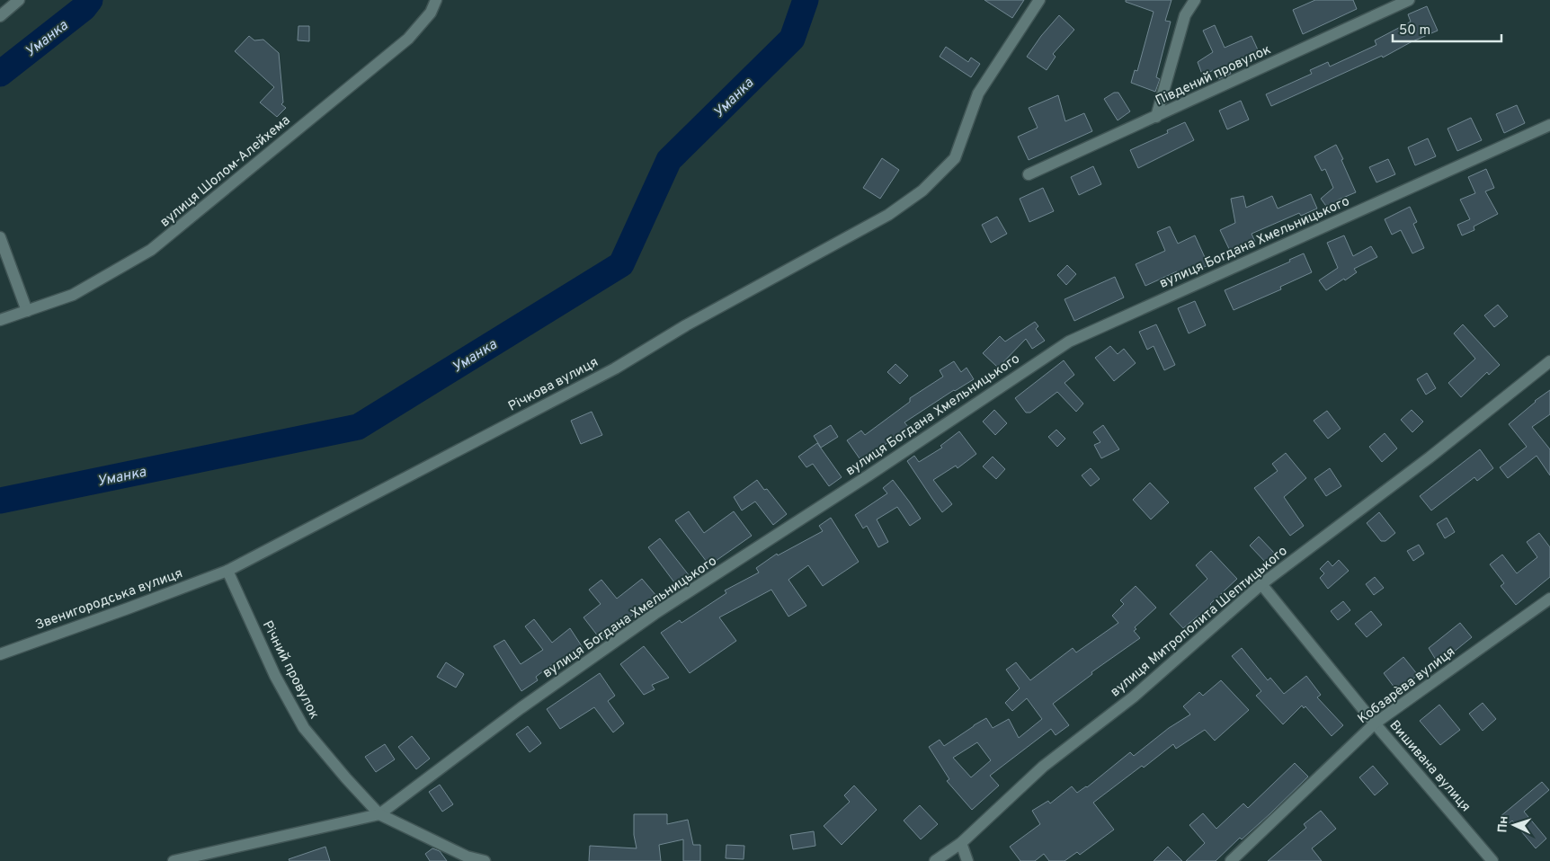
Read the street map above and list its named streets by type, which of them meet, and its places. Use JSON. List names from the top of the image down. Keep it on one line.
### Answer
{"streets":{"street":["Південий провулок","вулиця Шолом-Алейхема","вулиця Богдана Хмельницького","Річкова вулиця","Звенигородська вулиця","вулиця Митрополита Шептицького","Річний провулок","Кобзарèва вулиця","Вишивана вулиця"]},"crossings":[["вулиця Богдана Хмельницького","Річний провулок"],["Річкова вулиця","Звенигородська вулиця"],["Річкова вулиця","Річний провулок"],["Звенигородська вулиця","Річний провулок"],["вулиця Митрополита Шептицького","Вишивана вулиця"],["Кобзарèва вулиця","Вишивана вулиця"]],"water":["Уманка"],"scale_bar":"50 m","north":"left"}
